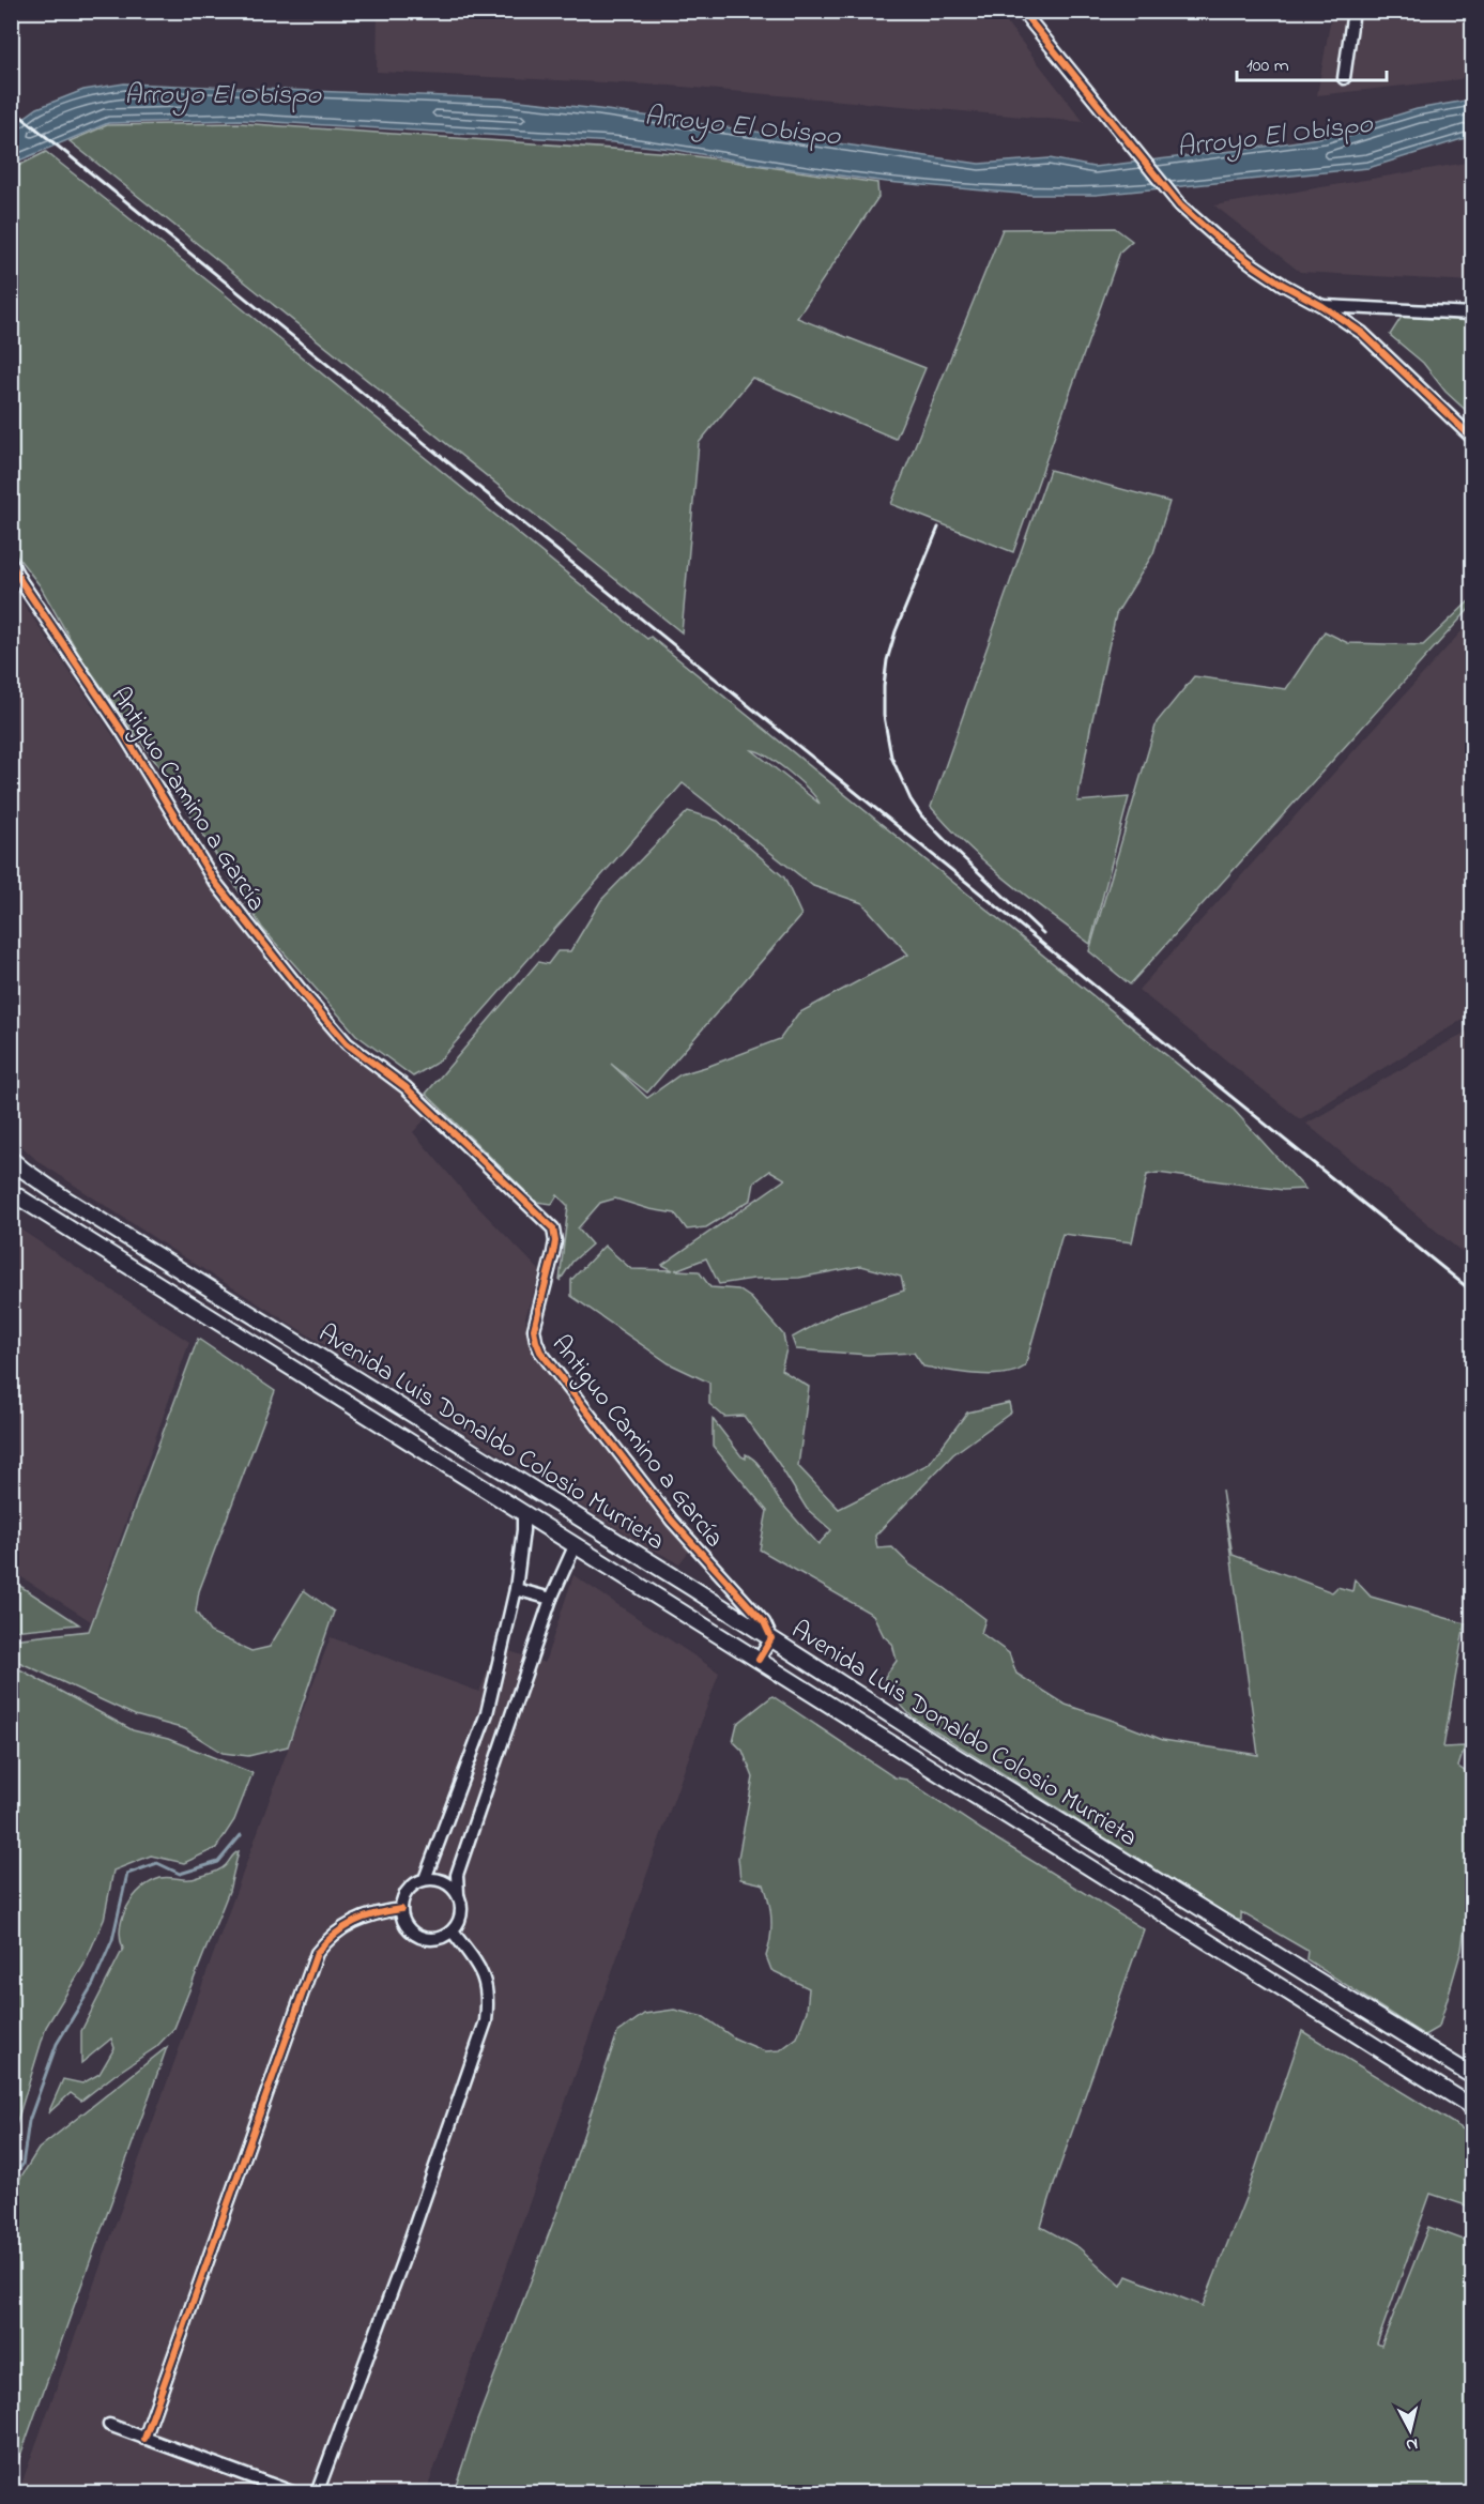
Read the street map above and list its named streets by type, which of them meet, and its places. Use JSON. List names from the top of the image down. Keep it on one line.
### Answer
{"streets":{"main road":["Avenida Luis Donaldo Colosio Murrieta"],"street":["Antiguo Camino a García"]},"crossings":[["Antiguo Camino a García","Avenida Luis Donaldo Colosio Murrieta"]],"water":["Arroyo El Obispo"],"scale_bar":"100 m","north":"bottom"}
